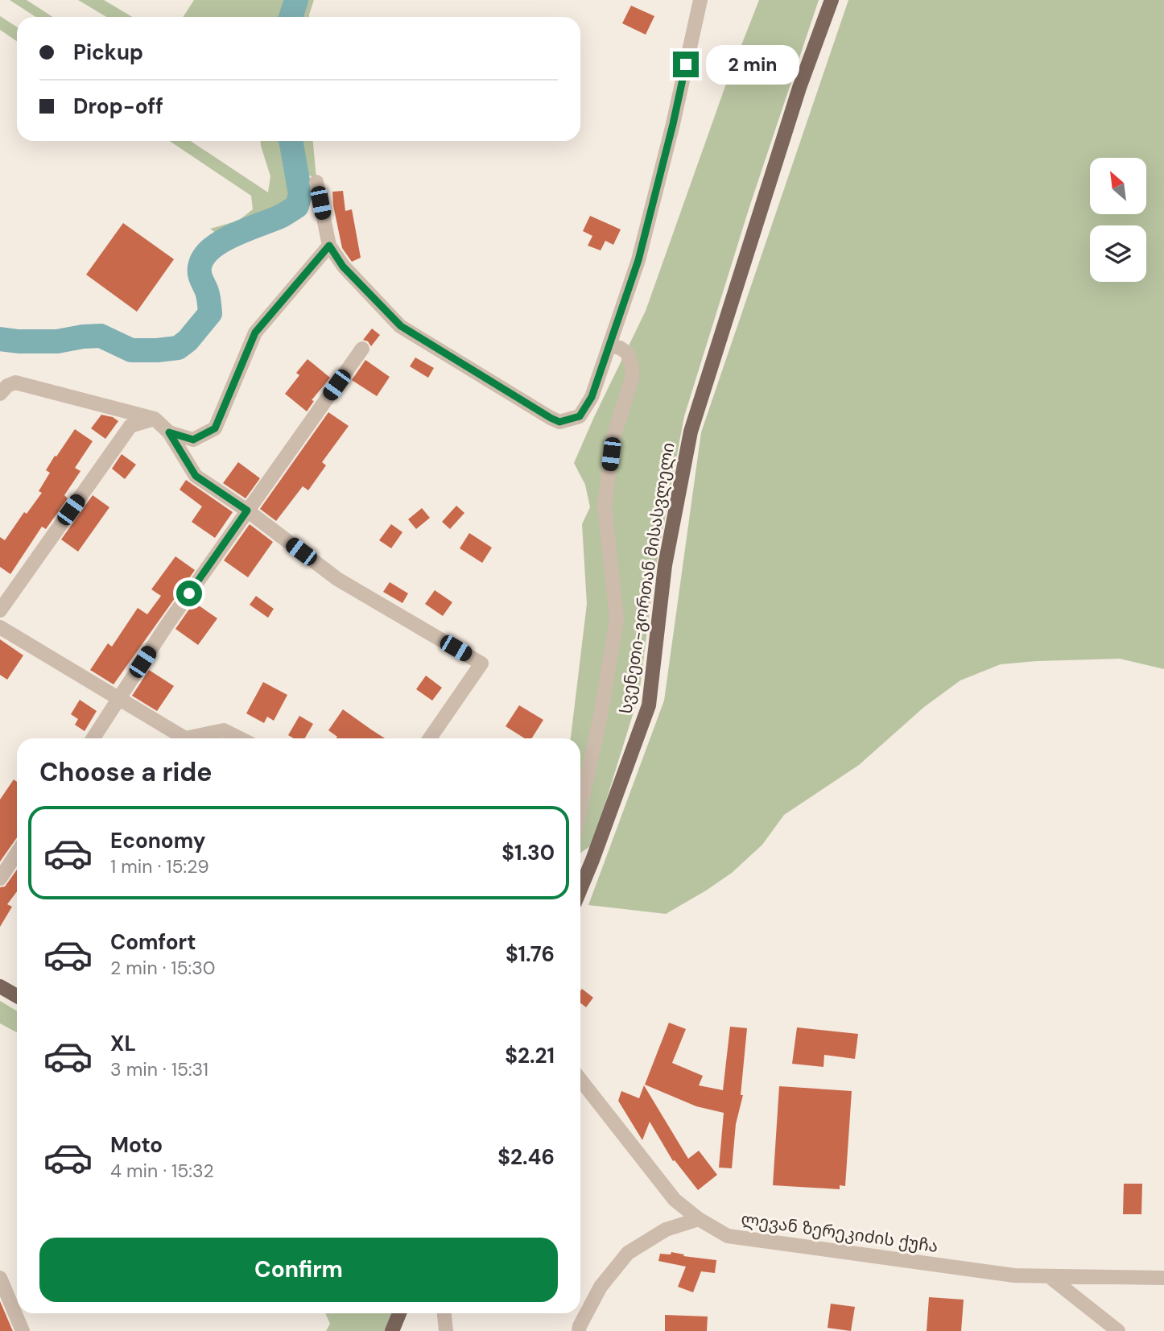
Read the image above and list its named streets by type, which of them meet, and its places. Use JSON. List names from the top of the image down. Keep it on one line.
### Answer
{"streets":{"main road":["სვენეთი-გორთან მისასვლელი"],"street":["ლევან ზერეკიძის ქუჩა"]},"north":"top left","page":{"banner":["Pickup","Drop-off"],"bubble":"2 min","heading":"Choose a ride","list":[{"name":"Economy","note":"1 min · 15:29","value":"$1.30"},{"name":"Comfort","note":"2 min · 15:30","value":"$1.76"},{"name":"XL","note":"3 min · 15:31","value":"$2.21"},{"name":"Moto","note":"4 min · 15:32","value":"$2.46"}],"buttons":"Confirm"}}
